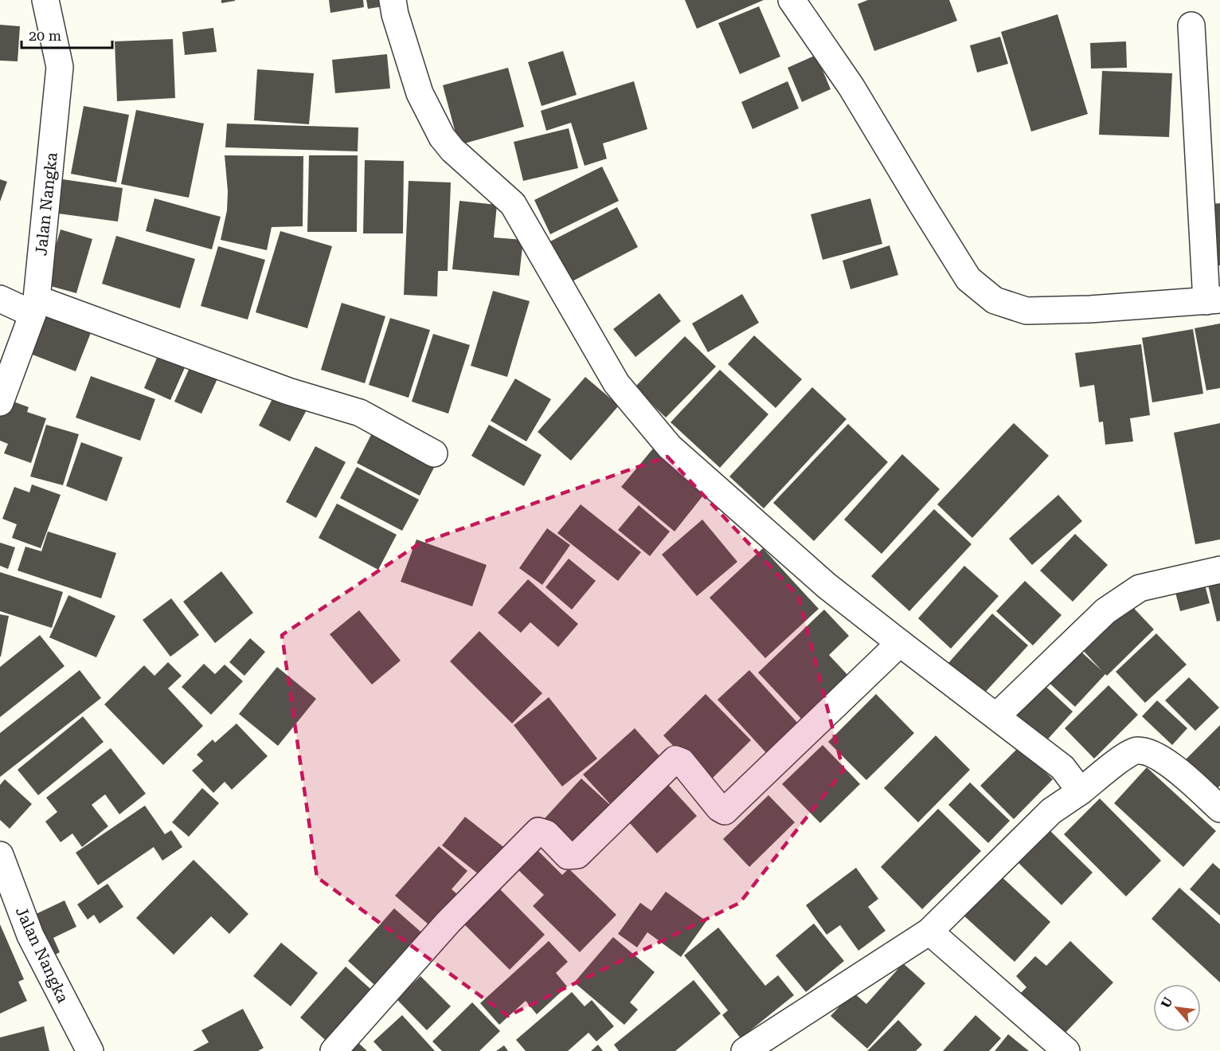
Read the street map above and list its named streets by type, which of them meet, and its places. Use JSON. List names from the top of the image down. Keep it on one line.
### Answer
{"streets":{"street":["Jalan Nangka"]},"scale_bar":"20 m","north":"top left"}
